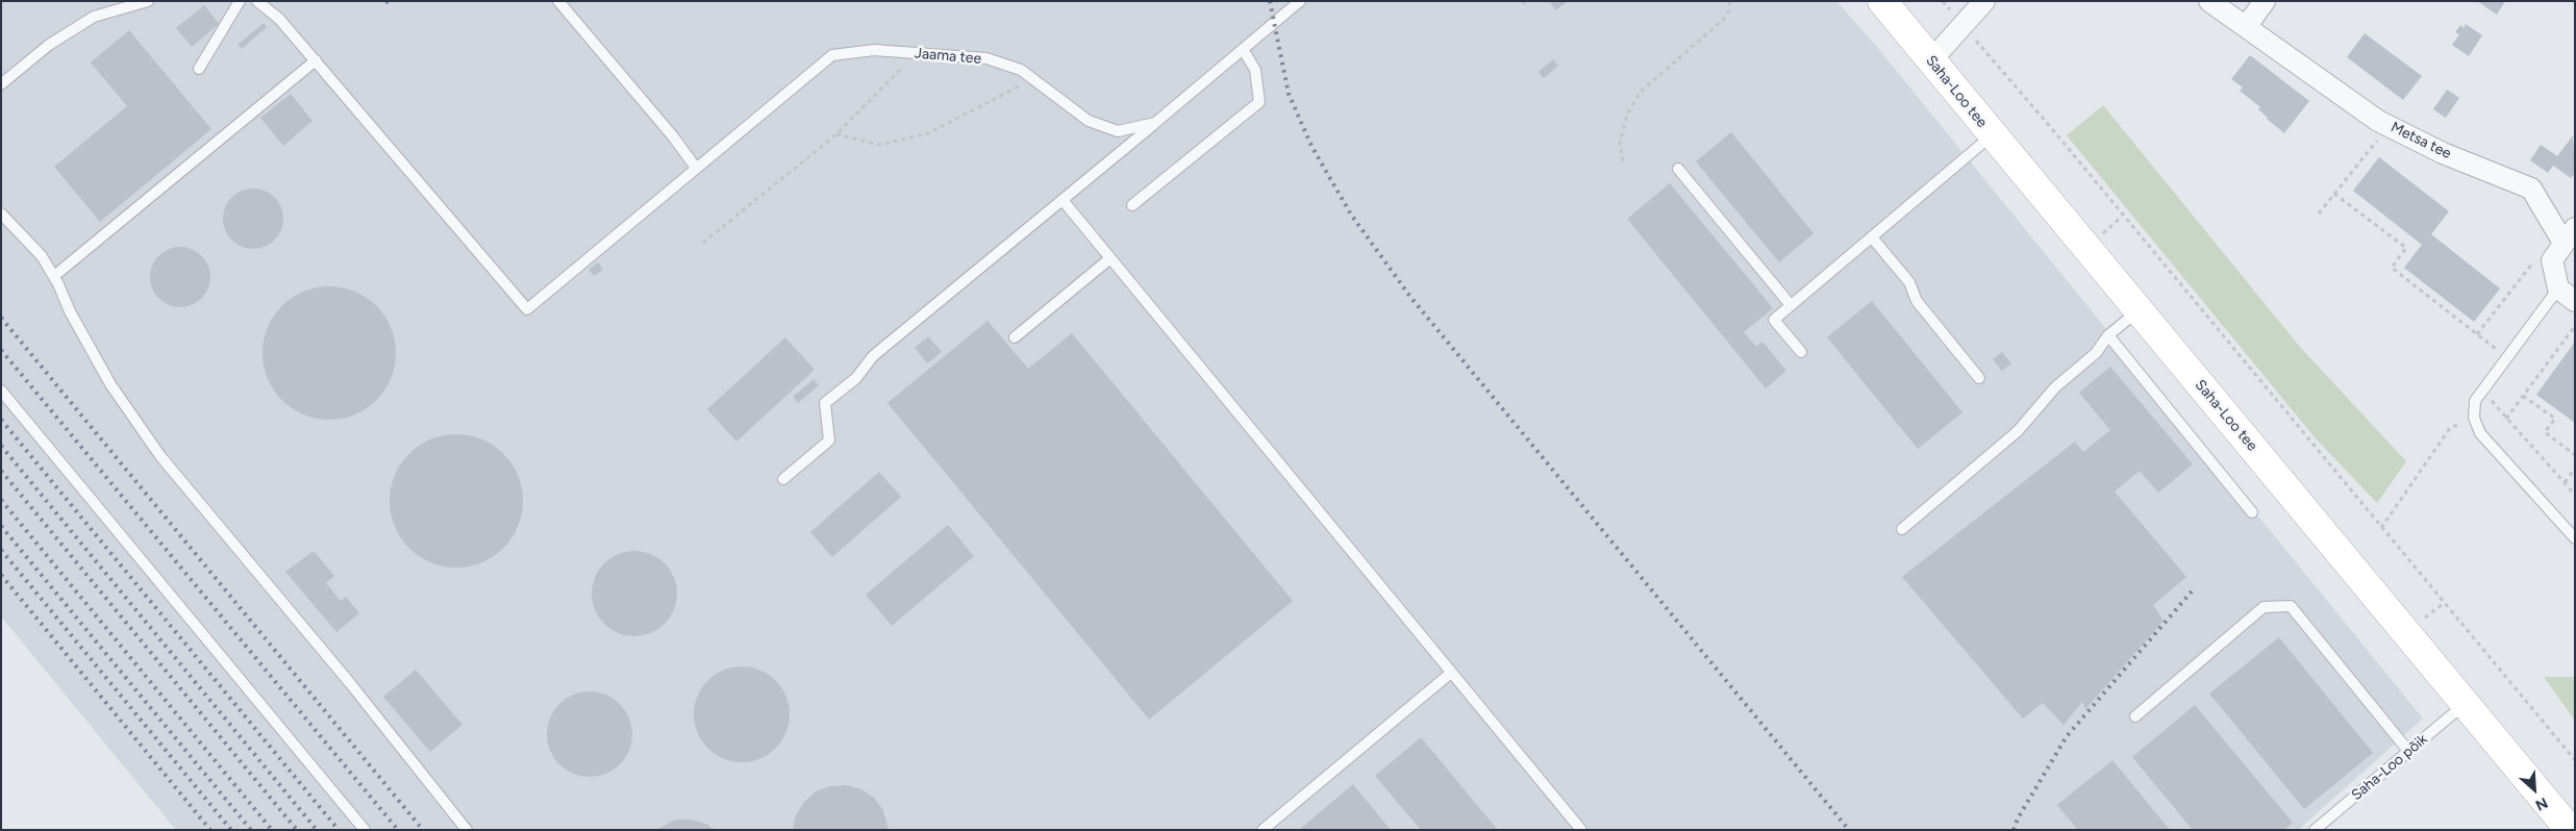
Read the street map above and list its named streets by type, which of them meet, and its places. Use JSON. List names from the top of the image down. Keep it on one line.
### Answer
{"streets":{"main road":["Saha-Loo tee"],"street":["Metsa tee"],"lane":["Jaama tee","Saha-Loo põik"]},"crossings":[["Saha-Loo tee","Saha-Loo põik"]],"north":"bottom right"}
